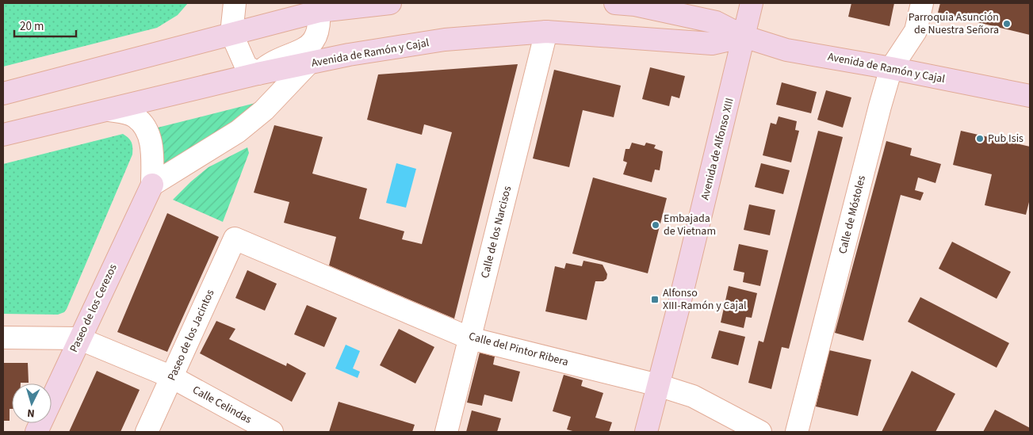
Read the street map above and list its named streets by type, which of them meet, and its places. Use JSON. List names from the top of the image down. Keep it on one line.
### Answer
{"streets":{"main road":["Avenida de Ramón y Cajal","Avenida de Alfonso XIII","Paseo de los Cerezos"],"street":["Calle de Móstoles","Calle de los Narcisos","Paseo de los Jacintos","Calle del Pintor Ribera","Calle Celindas"]},"crossings":[["Avenida de Ramón y Cajal","Avenida de Alfonso XIII"],["Avenida de Ramón y Cajal","Calle de Móstoles"],["Avenida de Ramón y Cajal","Calle de los Narcisos"],["Avenida de Ramón y Cajal","Paseo de los Cerezos"],["Avenida de Alfonso XIII","Calle del Pintor Ribera"],["Calle de los Narcisos","Calle del Pintor Ribera"],["Paseo de los Cerezos","Calle Celindas"],["Paseo de los Jacintos","Calle del Pintor Ribera"],["Paseo de los Jacintos","Calle Celindas"]],"places":{"other":["Parroquia Asunción de Nuestra Señora","Pub Isis","Embajada de Vietnam"],"transit":["Alfonso XIII-Ramón y Cajal"]},"scale_bar":"20 m","north":"bottom"}
